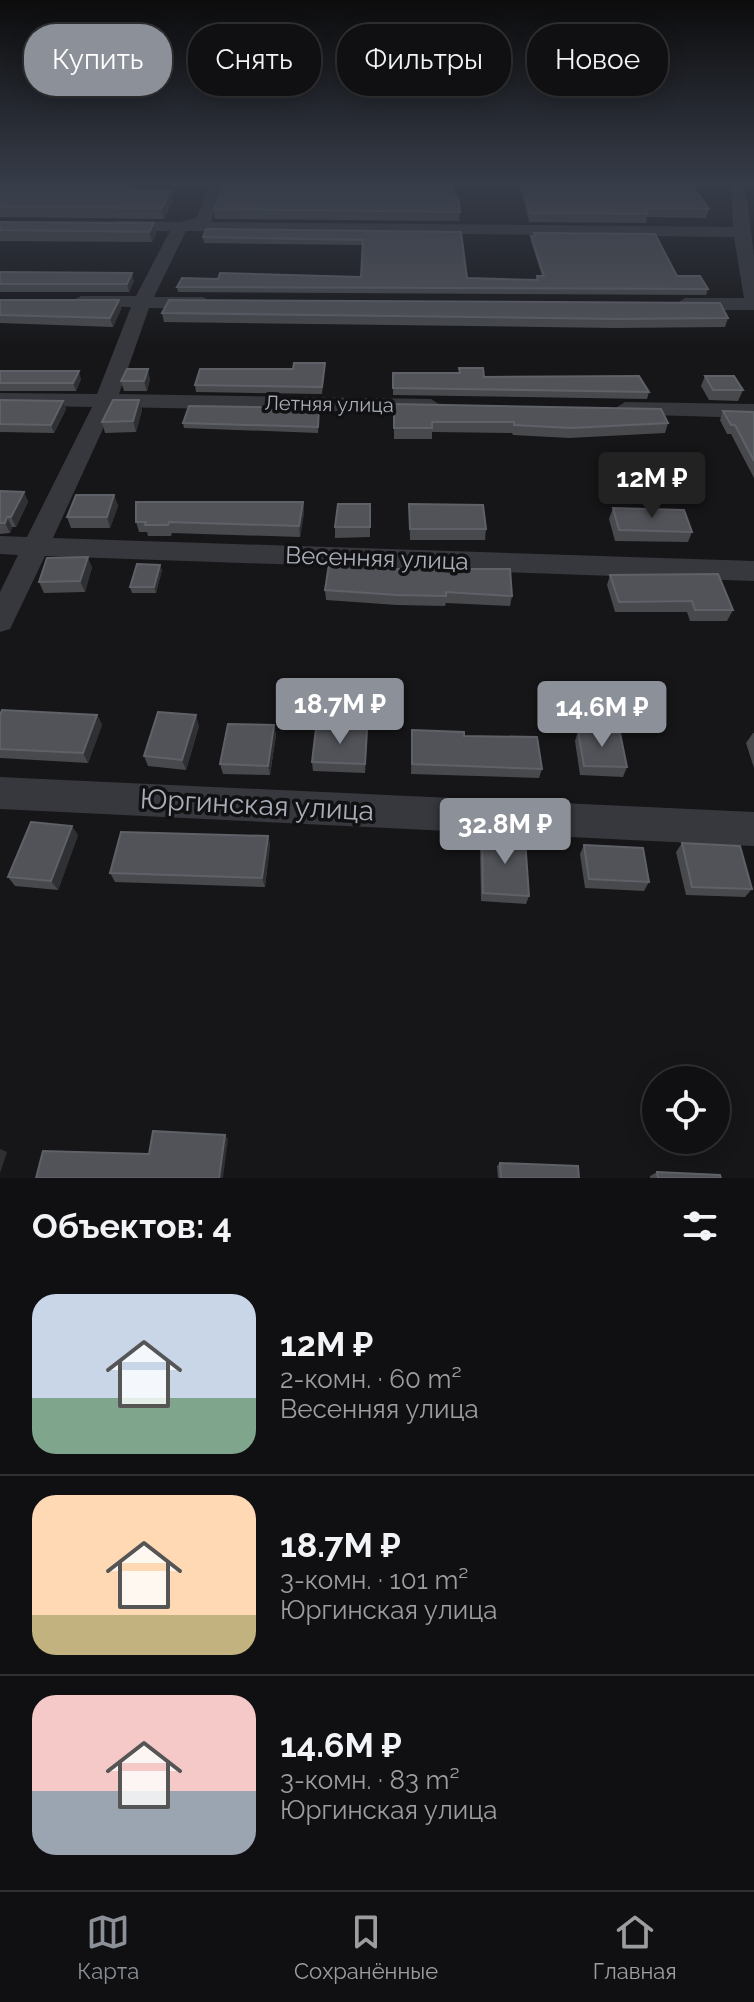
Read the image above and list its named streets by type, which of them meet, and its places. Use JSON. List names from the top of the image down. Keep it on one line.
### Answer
{"streets":{"street":["Летняя улица","Весенняя улица","Юргинская улица"]},"page":{"chip":["Купить","Снять","Фильтры","Новое"],"price":["12M ₽","18.7M ₽","14.6M ₽","32.8M ₽"],"heading":"Объектов: 4","list":[{"name":"12M ₽","note":"2-комн. · 60 m² · Весенняя улица"},{"name":"18.7M ₽","note":"3-комн. · 101 m² · Юргинская улица"},{"name":"14.6M ₽","note":"3-комн. · 83 m² · Юргинская улица"}],"tabs":["Карта","Сохранённые","Главная"]}}
